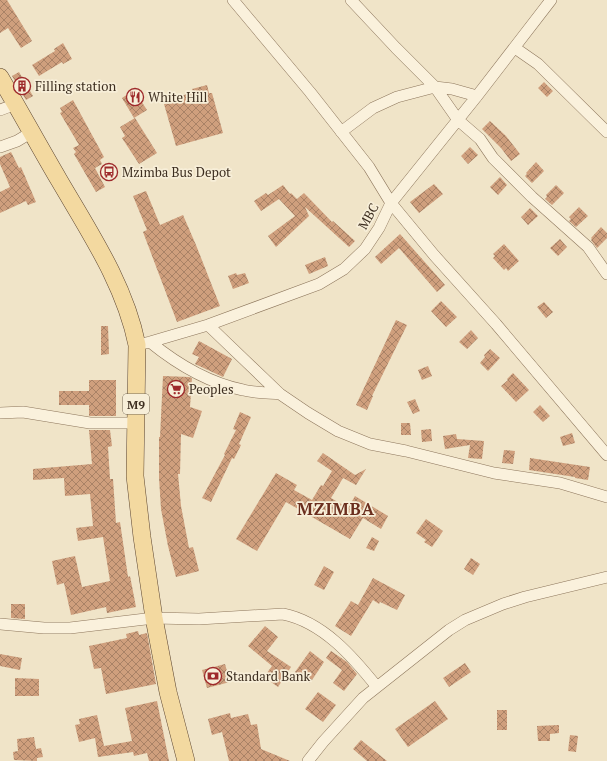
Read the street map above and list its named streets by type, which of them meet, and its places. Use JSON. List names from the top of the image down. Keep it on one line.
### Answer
{"streets":{"main road":["M9"],"street":["MBC"]},"crossings":[["MBC","M9"]],"districts":["MZIMBA"],"places":{"building":["Filling station"],"restaurant":["White Hill"],"bus stop":["Mzimba Bus Depot"],"supermarket":["Peoples"],"bank":["Standard Bank"]}}
